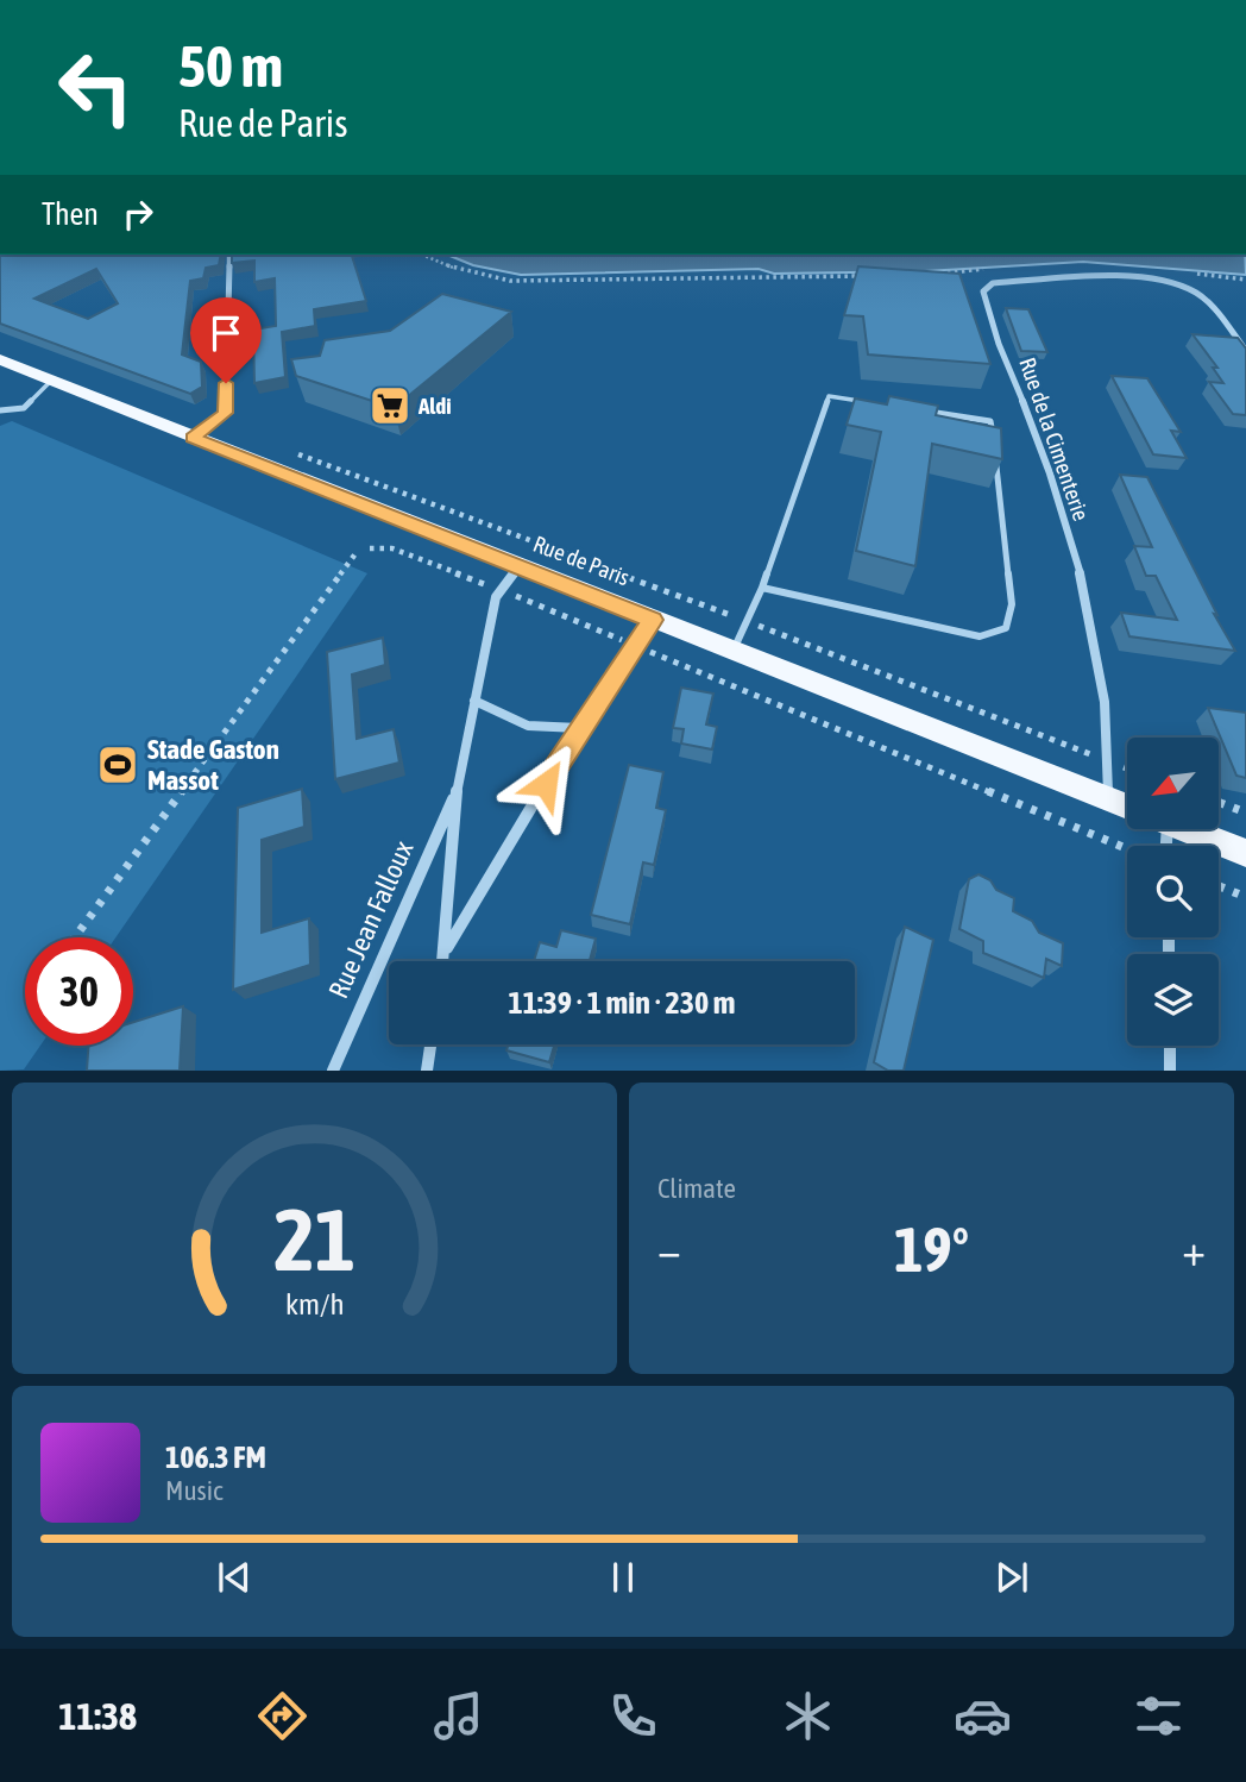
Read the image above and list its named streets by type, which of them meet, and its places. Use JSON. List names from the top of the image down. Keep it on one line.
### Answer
{"streets":{"main road":["Rue de Paris"],"street":["Rue de la Cimenterie","Rue Jean Falloux"]},"crossings":[["Rue de la Cimenterie","Rue de Paris"],["Rue de Paris","Rue Jean Falloux"]],"places":{"supermarket":["Aldi"],"sports":["Stade Gaston Massot"]},"north":"bottom left","page":{"turn":["50 m","Rue de Paris"],"then":"Then","limit":"30","trip":"11:39 · 1 min · 230 m","tile":"Climate","heat":["−","19°","+"],"song":["106.3 FM","Music"],"tabs":"11:38","gauge":["21","km/h"]}}
